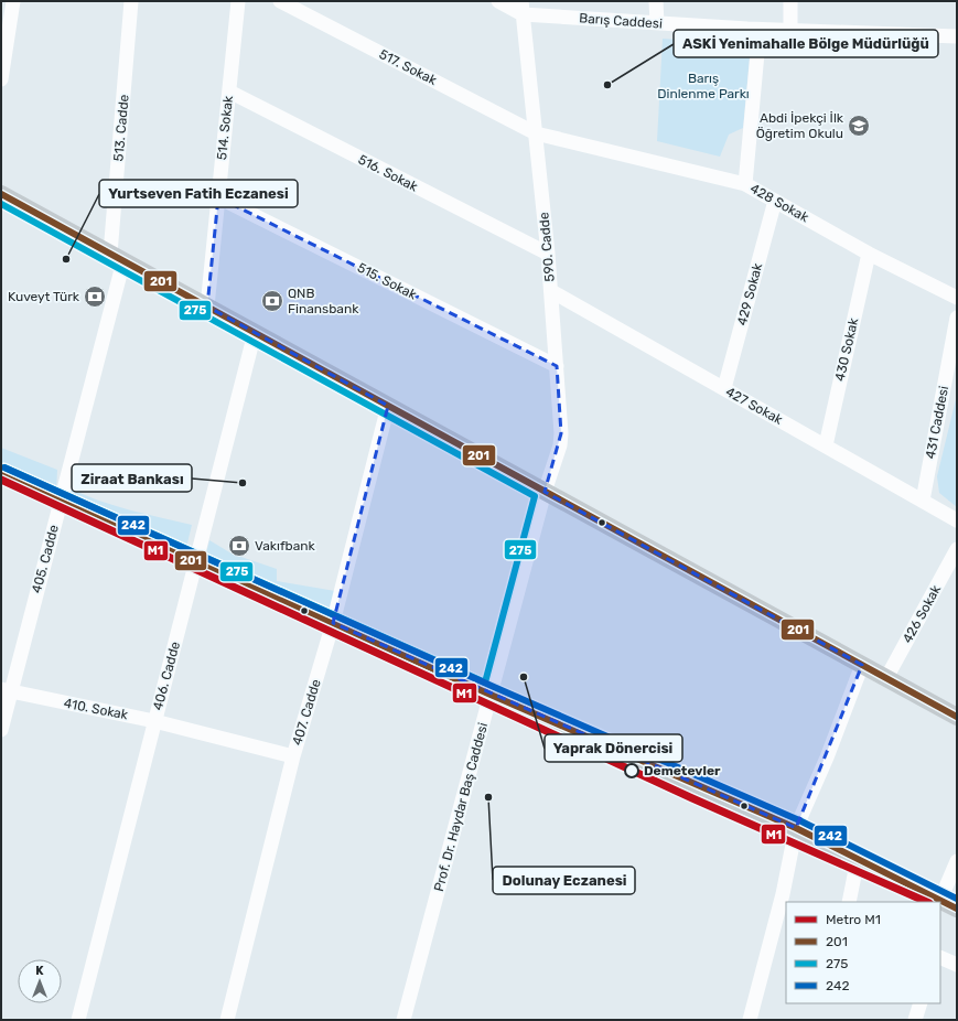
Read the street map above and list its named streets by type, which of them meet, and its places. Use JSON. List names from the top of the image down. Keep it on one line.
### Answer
{"streets":{"street":["Barış Caddesi","517. Sokak","513. Cadde","514. Sokak","516. Sokak","428 Sokak","590. Cadde","515. Sokak","429 Sokak","430 Sokak","427 Sokak","431 Caddesi","405. Cadde","426 Sokak","406. Cadde","410. Sokak","407. Cadde","Prof. Dr. Haydar Baş Caddesi"]},"crossings":[["Barış Caddesi","590. Cadde"],["517. Sokak","428 Sokak"],["517. Sokak","590. Cadde"],["513. Cadde","405. Cadde"],["514. Sokak","516. Sokak"],["514. Sokak","515. Sokak"],["516. Sokak","590. Cadde"],["428 Sokak","590. Cadde"],["428 Sokak","429 Sokak"],["428 Sokak","430 Sokak"],["590. Cadde","515. Sokak"],["590. Cadde","427 Sokak"],["590. Cadde","Prof. Dr. Haydar Baş Caddesi"],["429 Sokak","427 Sokak"],["430 Sokak","427 Sokak"],["427 Sokak","431 Caddesi"],["405. Cadde","410. Sokak"],["406. Cadde","410. Sokak"],["410. Sokak","407. Cadde"]],"parks":["Barış Dinlenme Parkı"],"places":{"other":["ASKİ Yenimahalle Bölge Müdürlüğü","Yurtseven Fatih Eczanesi","Ziraat Bankası","Yaprak Dönercisi","Demetevler","Dolunay Eczanesi"],"school or university":["Abdi İpekçi İlk Öğretim Okulu"],"bank":["Kuveyt Türk","QNB Finansbank","Vakıfbank"]},"lines":["transit line 201","transit line 275","transit line 242","metro line M1"],"legend":["Metro M1","201","275","242"],"north":"top"}
